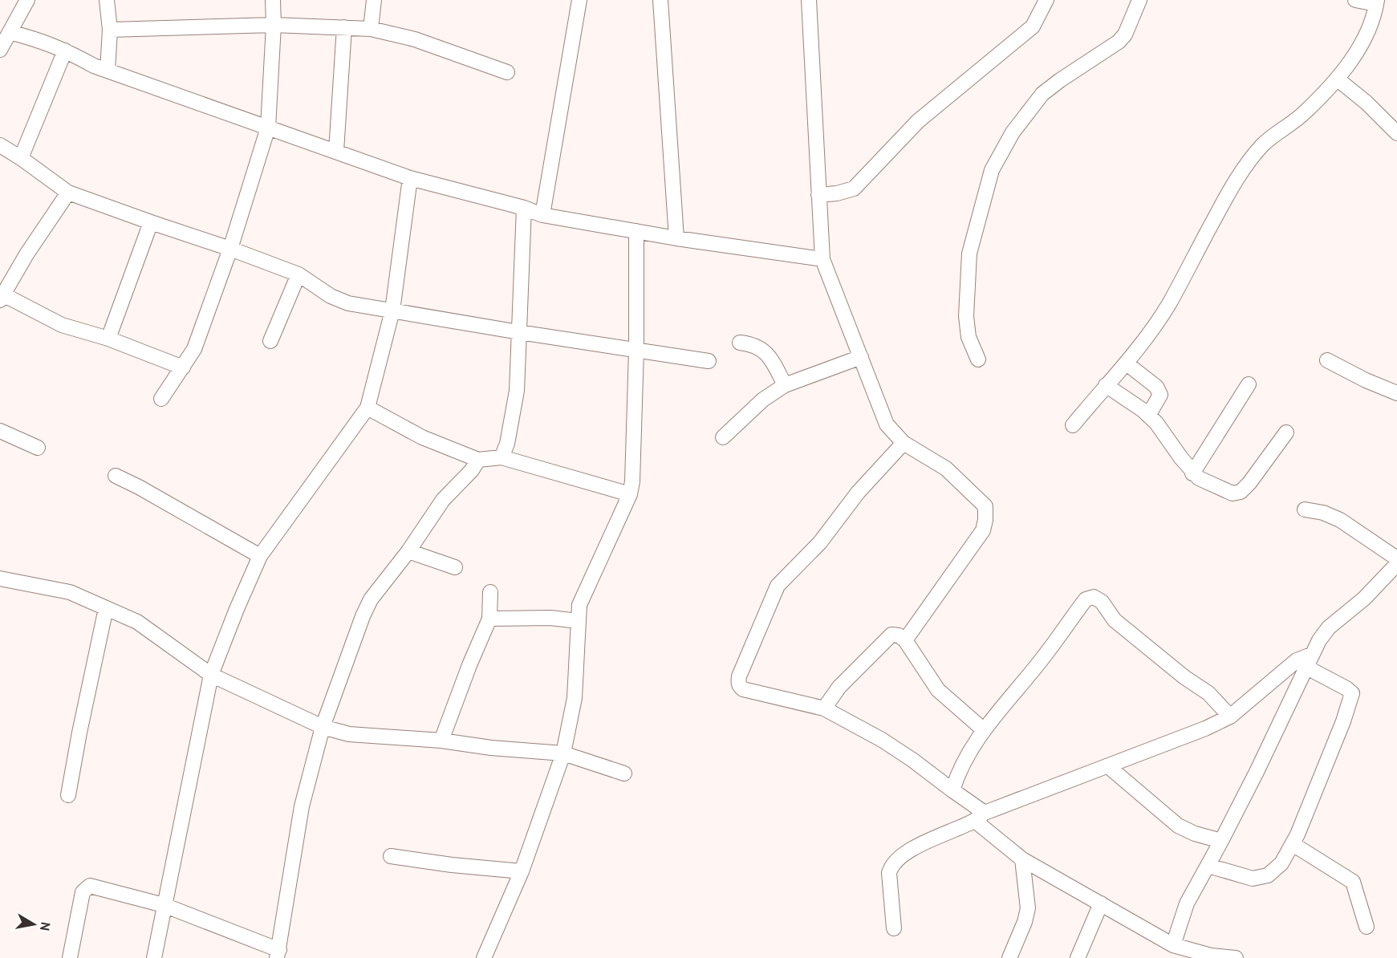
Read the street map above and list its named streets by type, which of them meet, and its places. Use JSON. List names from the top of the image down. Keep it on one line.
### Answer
{"north":"right"}
